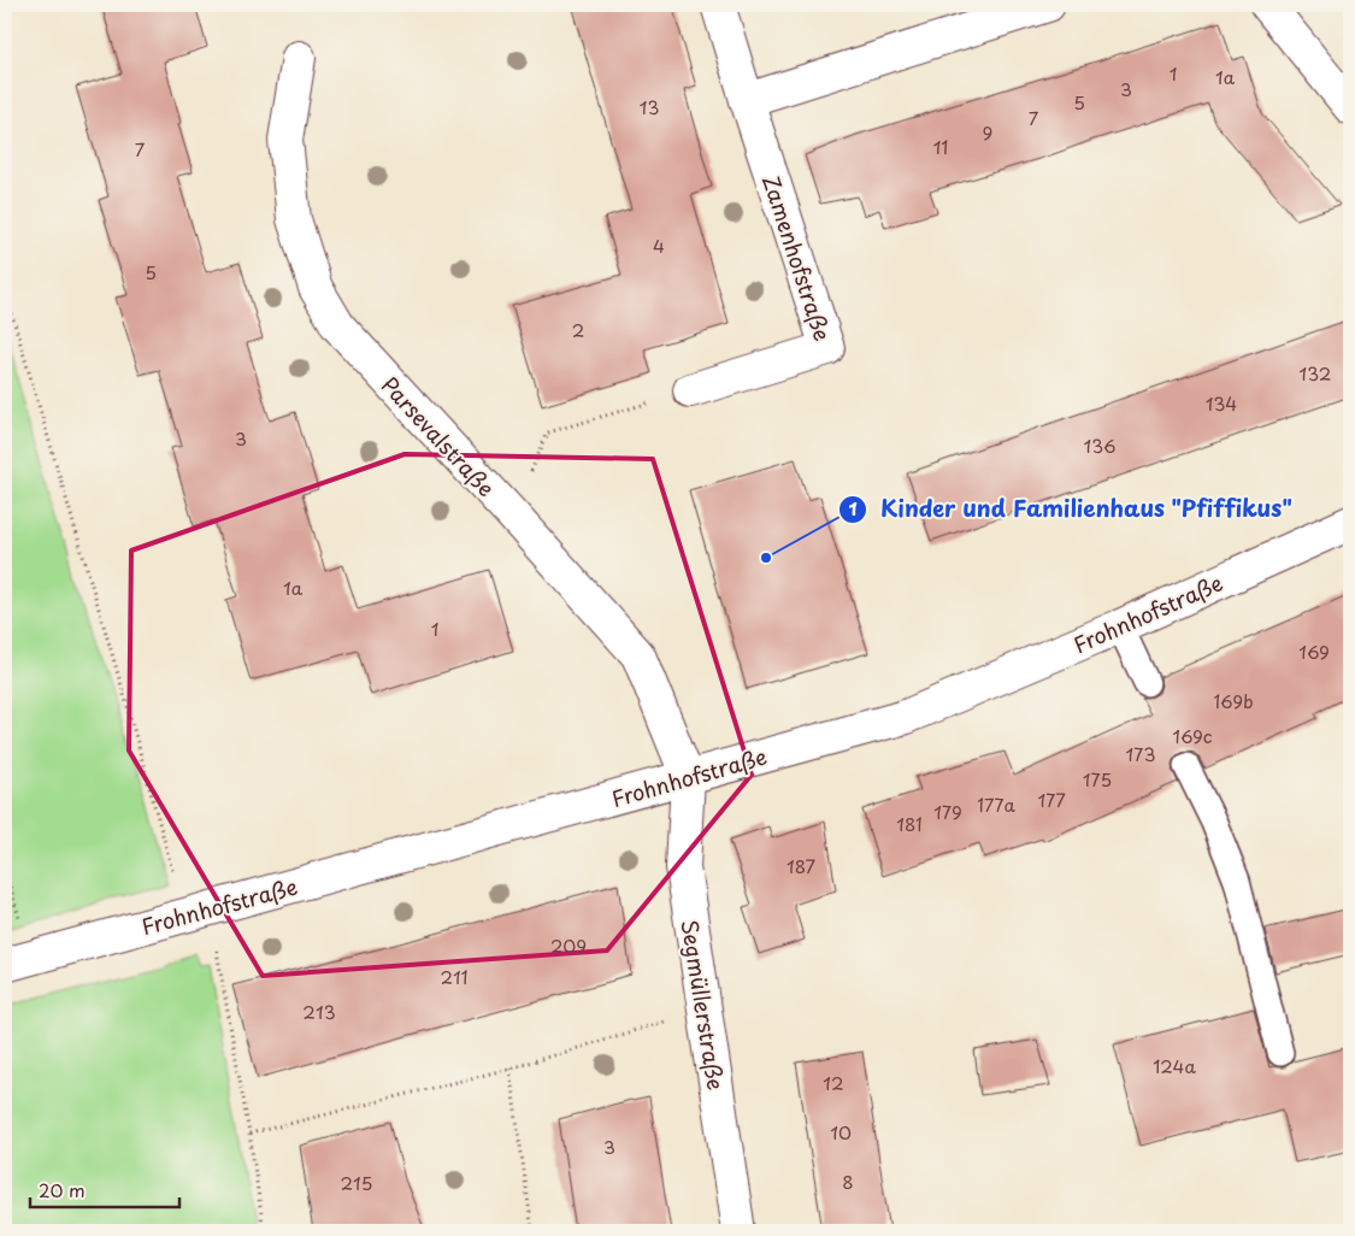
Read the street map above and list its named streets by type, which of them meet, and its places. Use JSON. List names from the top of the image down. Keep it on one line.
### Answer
{"streets":{"street":["Zamenhofstraße","Parsevalstraße","Frohnhofstraße","Segmüllerstraße"]},"crossings":[["Parsevalstraße","Frohnhofstraße"],["Parsevalstraße","Segmüllerstraße"],["Frohnhofstraße","Segmüllerstraße"]],"places":["Kinder und Familienhaus \"Pfiffikus\""],"house_numbers":["1","1a","3","5","13","7","9","11","7","4","5","2","132","134","3","136","1a","1","169","169b","169c","173","175","177","177a","179","181","187","209","211","213","124a","12","10","3","8","215"],"scale_bar":"20 m"}
